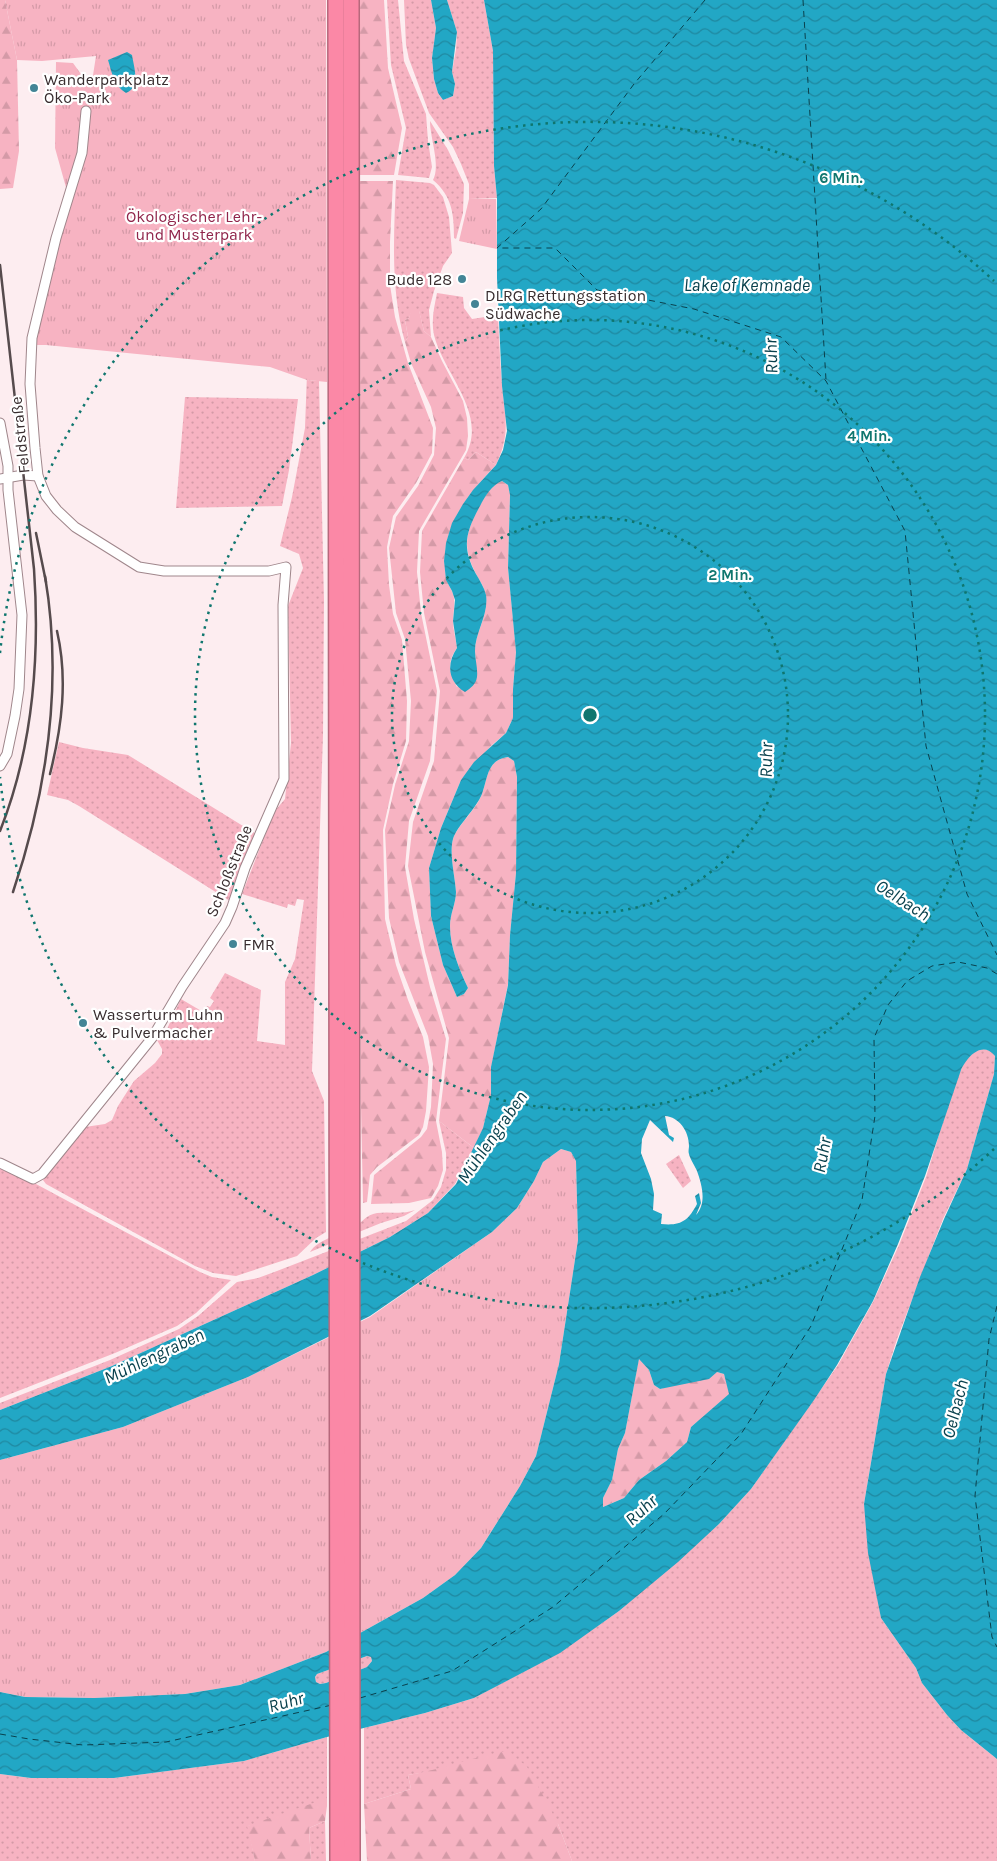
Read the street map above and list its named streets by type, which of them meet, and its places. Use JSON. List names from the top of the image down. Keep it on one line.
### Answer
{"streets":{"street":["Feldstraße","Schloßstraße"]},"crossings":[["Feldstraße","Schloßstraße"]],"water":["Lake of Kemnade","Ruhr","Oelbach","Mühlengraben"],"parks":["Ökologischer Lehr- und Musterpark"],"places":["Wanderparkplatz Öko-Park","Bude 128","DLRG Rettungsstation Südwache","FMR","Wasserturm Luhn & Pulvermacher"],"rings":["6 Min.","4 Min.","2 Min."]}
